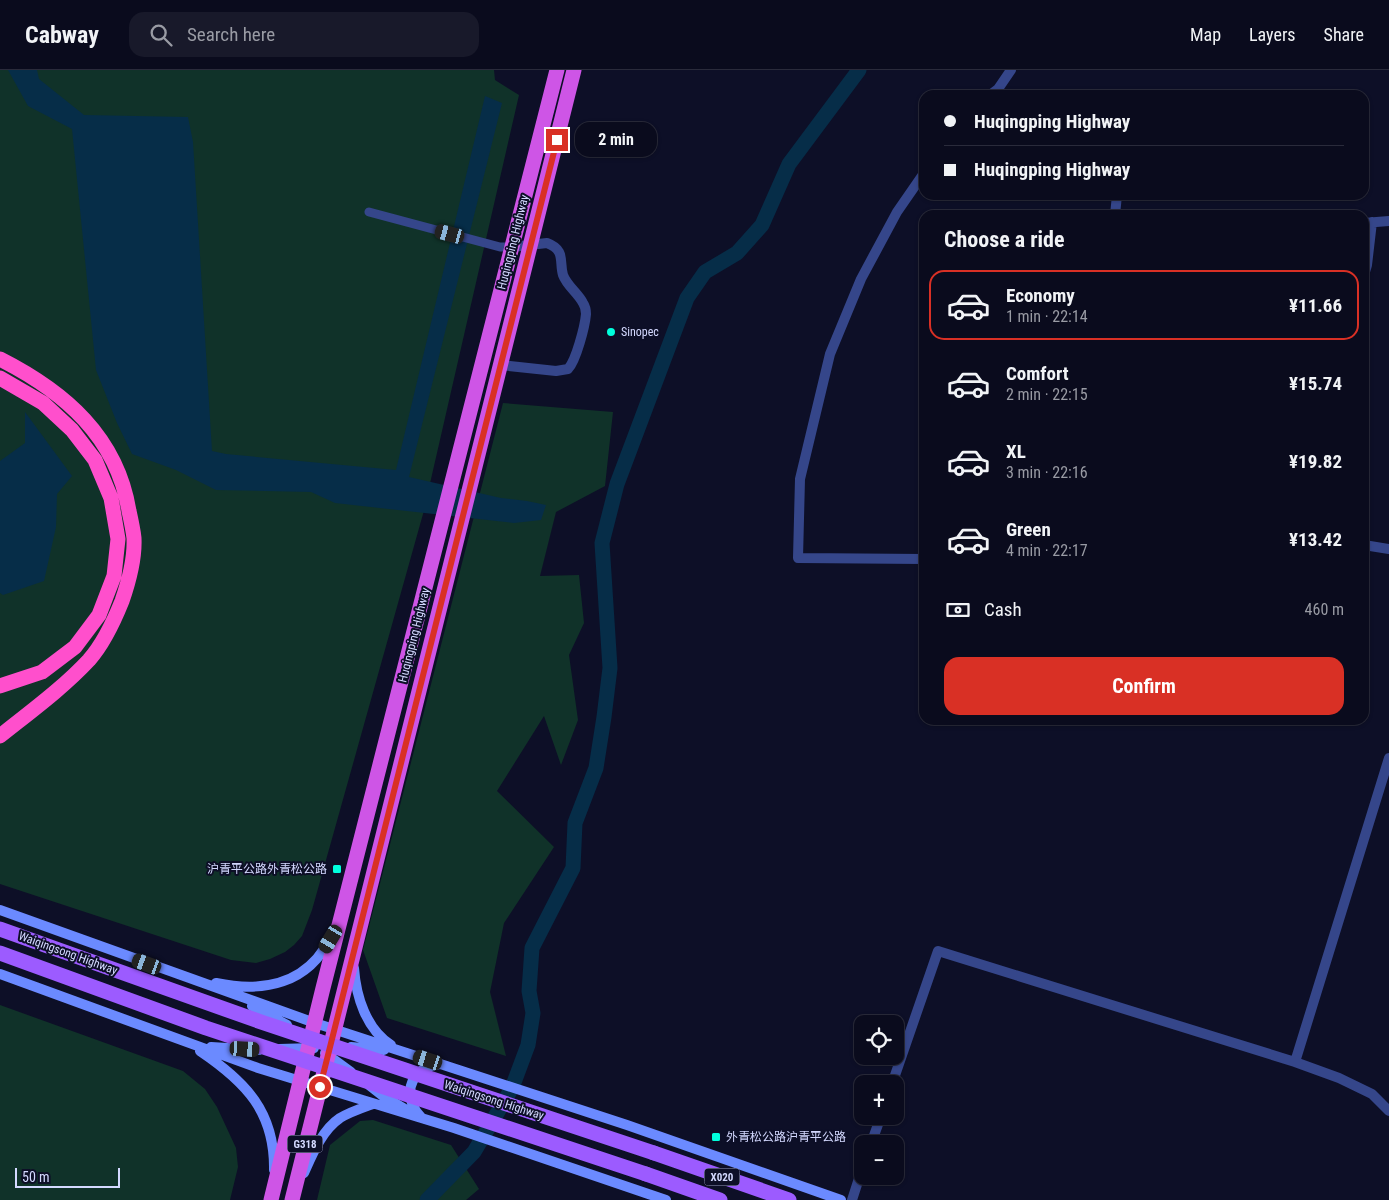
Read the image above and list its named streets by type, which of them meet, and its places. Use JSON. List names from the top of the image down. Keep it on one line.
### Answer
{"streets":{"highway":["Huqingping Highway","G318"],"main road":["Waiqingsong Highway","X020"]},"places":{"other":["Sinopec"],"transit":["沪青平公路外青松公路","外青松公路沪青平公路"]},"scale_bar":"50 m","page":{"header":"Cabway","search":"Search here","nav":["Map","Layers","Share"],"banner":["Huqingping Highway","Huqingping Highway"],"bubble":"2 min","heading":"Choose a ride","list":[{"name":"Economy","note":"1 min · 22:14","value":"¥11.66"},{"name":"Comfort","note":"2 min · 22:15","value":"¥15.74"},{"name":"XL","note":"3 min · 22:16","value":"¥19.82"},{"name":"Green","note":"4 min · 22:17","value":"¥13.42"}],"pay":["Cash","460 m"],"buttons":"Confirm","map_buttons":["+","−"],"scale":"50 m"}}
